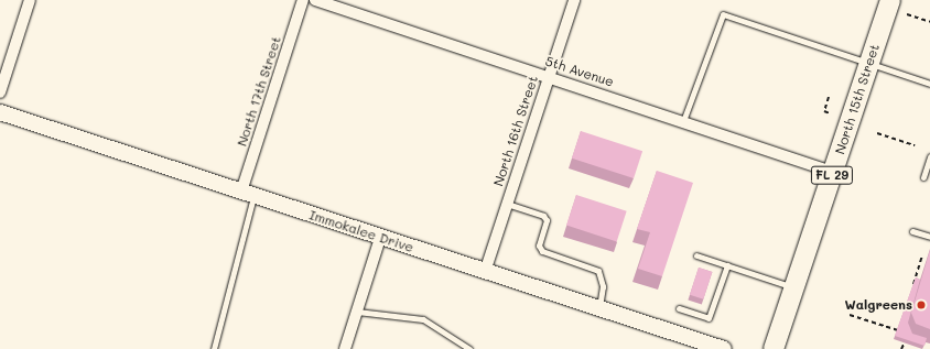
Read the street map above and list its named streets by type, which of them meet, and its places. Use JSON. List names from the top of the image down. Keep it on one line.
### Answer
{"streets":{"highway":["North 15th Street","FL 29"],"street":["5th Avenue","North 17th Street","North 16th Street","Immokalee Drive"]},"crossings":[["5th Avenue","North 15th Street"],["5th Avenue","North 16th Street"],["North 17th Street","Immokalee Drive"],["North 16th Street","Immokalee Drive"]],"places":["Walgreens"]}
